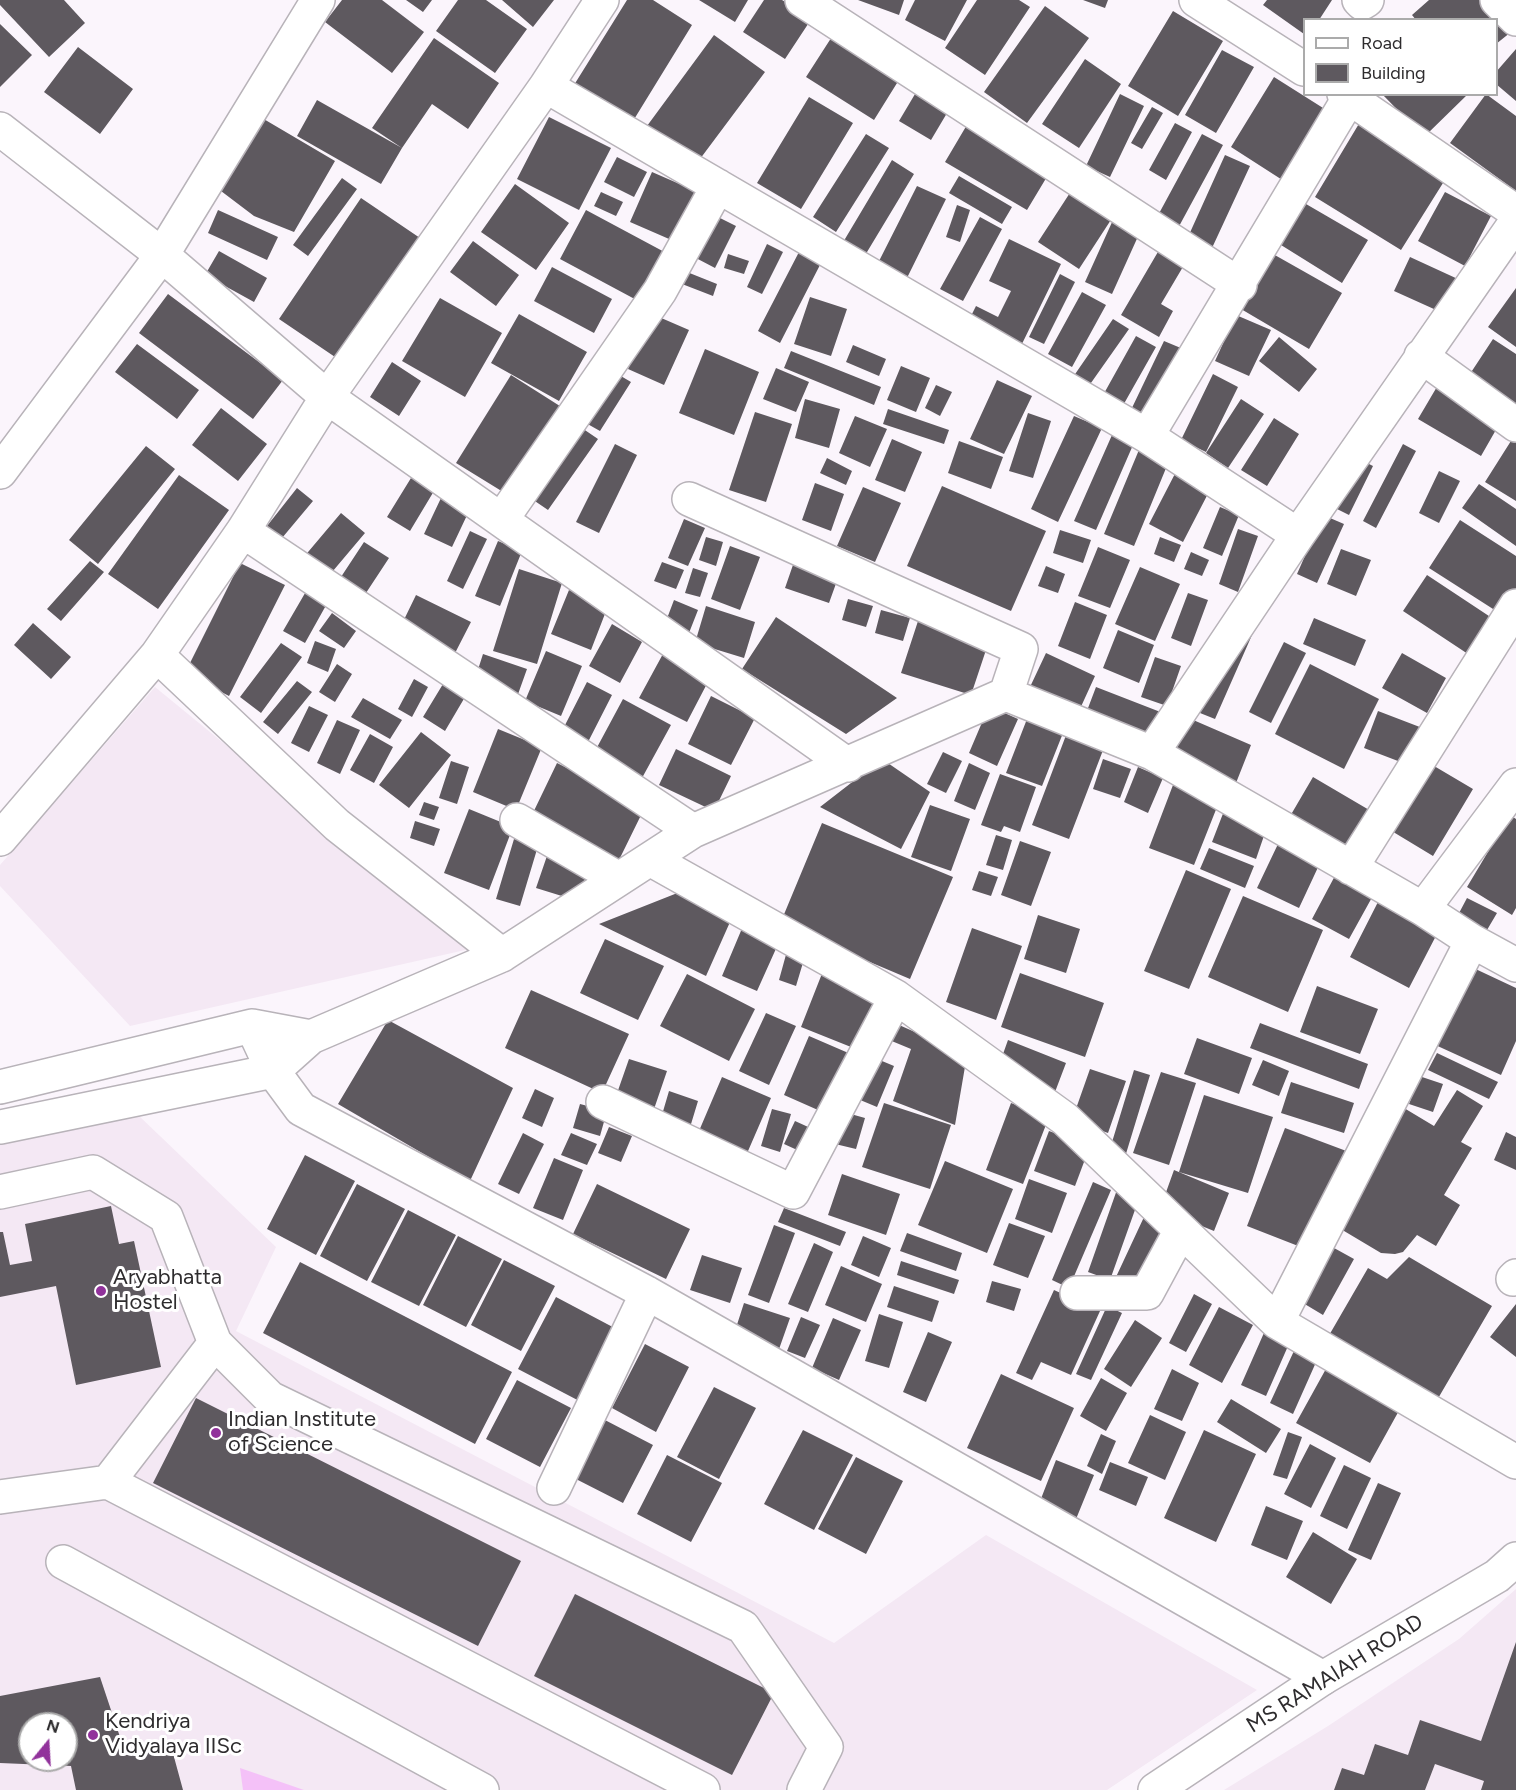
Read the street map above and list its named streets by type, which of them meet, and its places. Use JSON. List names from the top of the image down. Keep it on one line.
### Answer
{"streets":{"street":["MS RAMAIAH ROAD"]},"places":["Aryabhatta Hostel","Indian Institute of Science","Kendriya Vidyalaya IISc"],"legend":["Road","Building"],"north":"top"}
